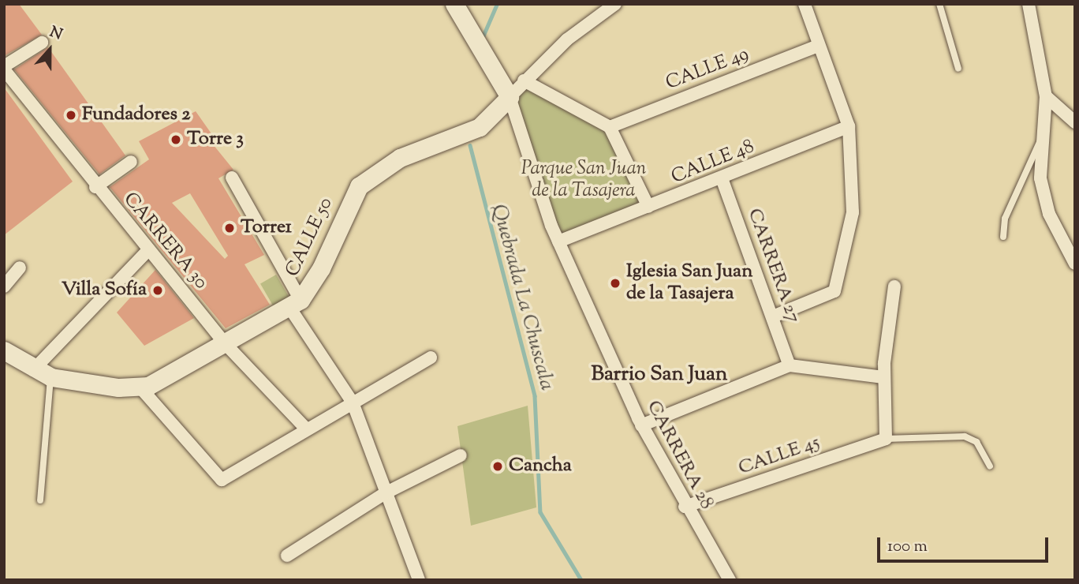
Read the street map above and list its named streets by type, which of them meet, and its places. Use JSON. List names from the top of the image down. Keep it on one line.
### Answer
{"streets":{"street":["CALLE 49","CALLE 48","CALLE 50","CARRERA 30","CARRERA 27","CARRERA 28","CALLE 45"]},"crossings":[["CALLE 48","CARRERA 27"],["CALLE 48","CARRERA 28"],["CALLE 50","CARRERA 30"],["CALLE 50","CARRERA 28"],["CARRERA 28","CALLE 45"]],"districts":["Barrio San Juan"],"water":["Quebrada La Chuscala"],"parks":["Parque San Juan de la Tasajera"],"places":["Fundadores 2","Torre 3","Torre1","Iglesia San Juan de la Tasajera","Villa Sofía","Cancha"],"scale_bar":"100 m","north":"top"}
